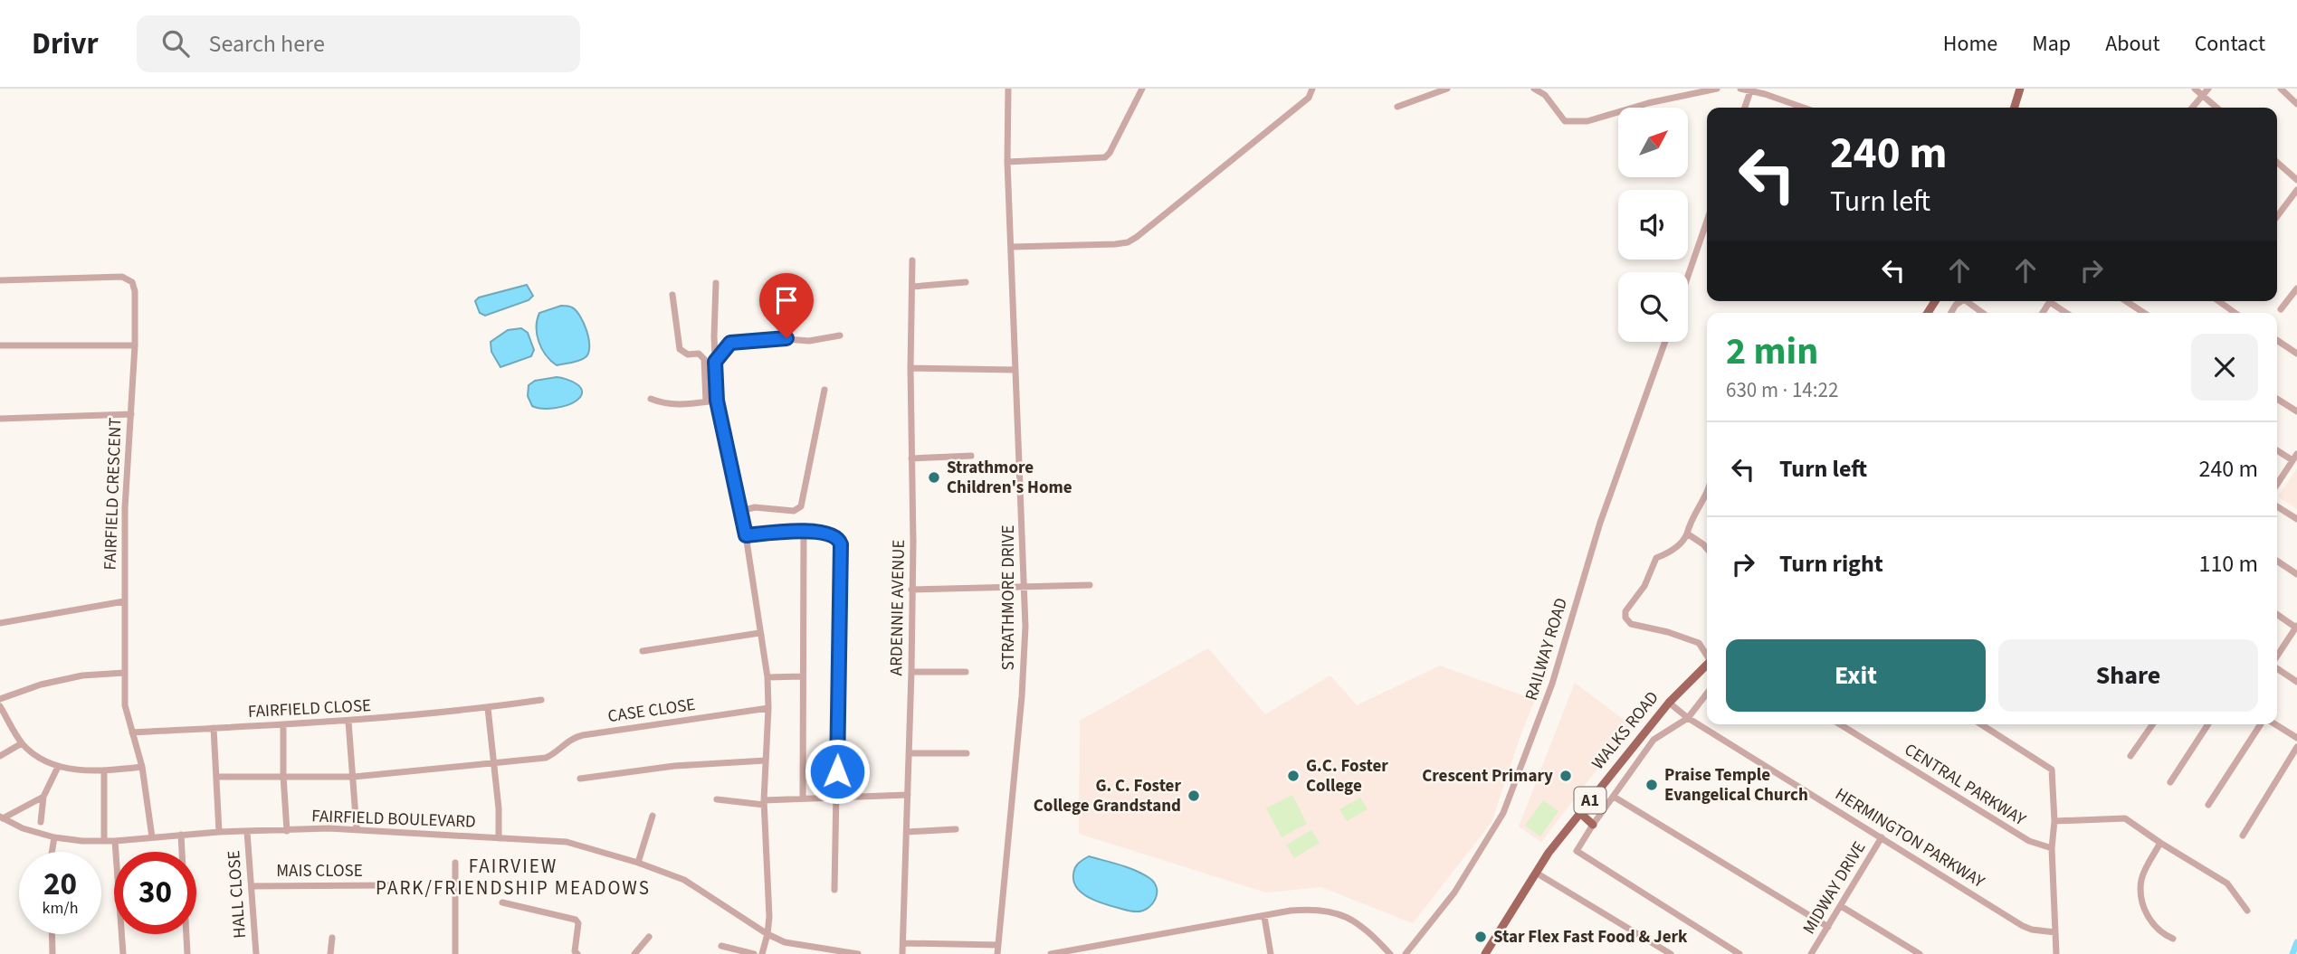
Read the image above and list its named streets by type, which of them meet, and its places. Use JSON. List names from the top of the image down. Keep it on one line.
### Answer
{"streets":{"main road":["WALKS ROAD","A1"],"street":["FAIRFIELD CRESCENT","STRATHMORE DRIVE","ARDENNIE AVENUE","RAILWAY ROAD","FAIRFIELD CLOSE","CASE CLOSE","CENTRAL PARKWAY","FAIRFIELD BOULEVARD","HERMINGTON PARKWAY","MAIS CLOSE","MIDWAY DRIVE","HALL CLOSE"]},"crossings":[["FAIRFIELD CRESCENT","FAIRFIELD CLOSE"],["FAIRFIELD CRESCENT","FAIRFIELD BOULEVARD"],["WALKS ROAD","HERMINGTON PARKWAY"],["FAIRFIELD BOULEVARD","HALL CLOSE"],["HERMINGTON PARKWAY","MIDWAY DRIVE"],["MAIS CLOSE","HALL CLOSE"]],"districts":["FAIRVIEW PARK/FRIENDSHIP MEADOWS"],"places":["Strathmore Children's Home","G.C. Foster College","Crescent Primary","Praise Temple Evangelical Church","G. C. Foster College Grandstand","Star Flex Fast Food & Jerk"],"north":"top right","page":{"header":"Drivr","search":"Search here","nav":["Home","Map","About","Contact"],"turn":["240 m","Turn left"],"heading":["2 min","630 m · 14:22"],"list":[{"name":"Turn left","value":"240 m"},{"name":"Turn right","value":"110 m"}],"buttons":["Exit","Share"],"speed":"20 km/h","limit":"30"}}
